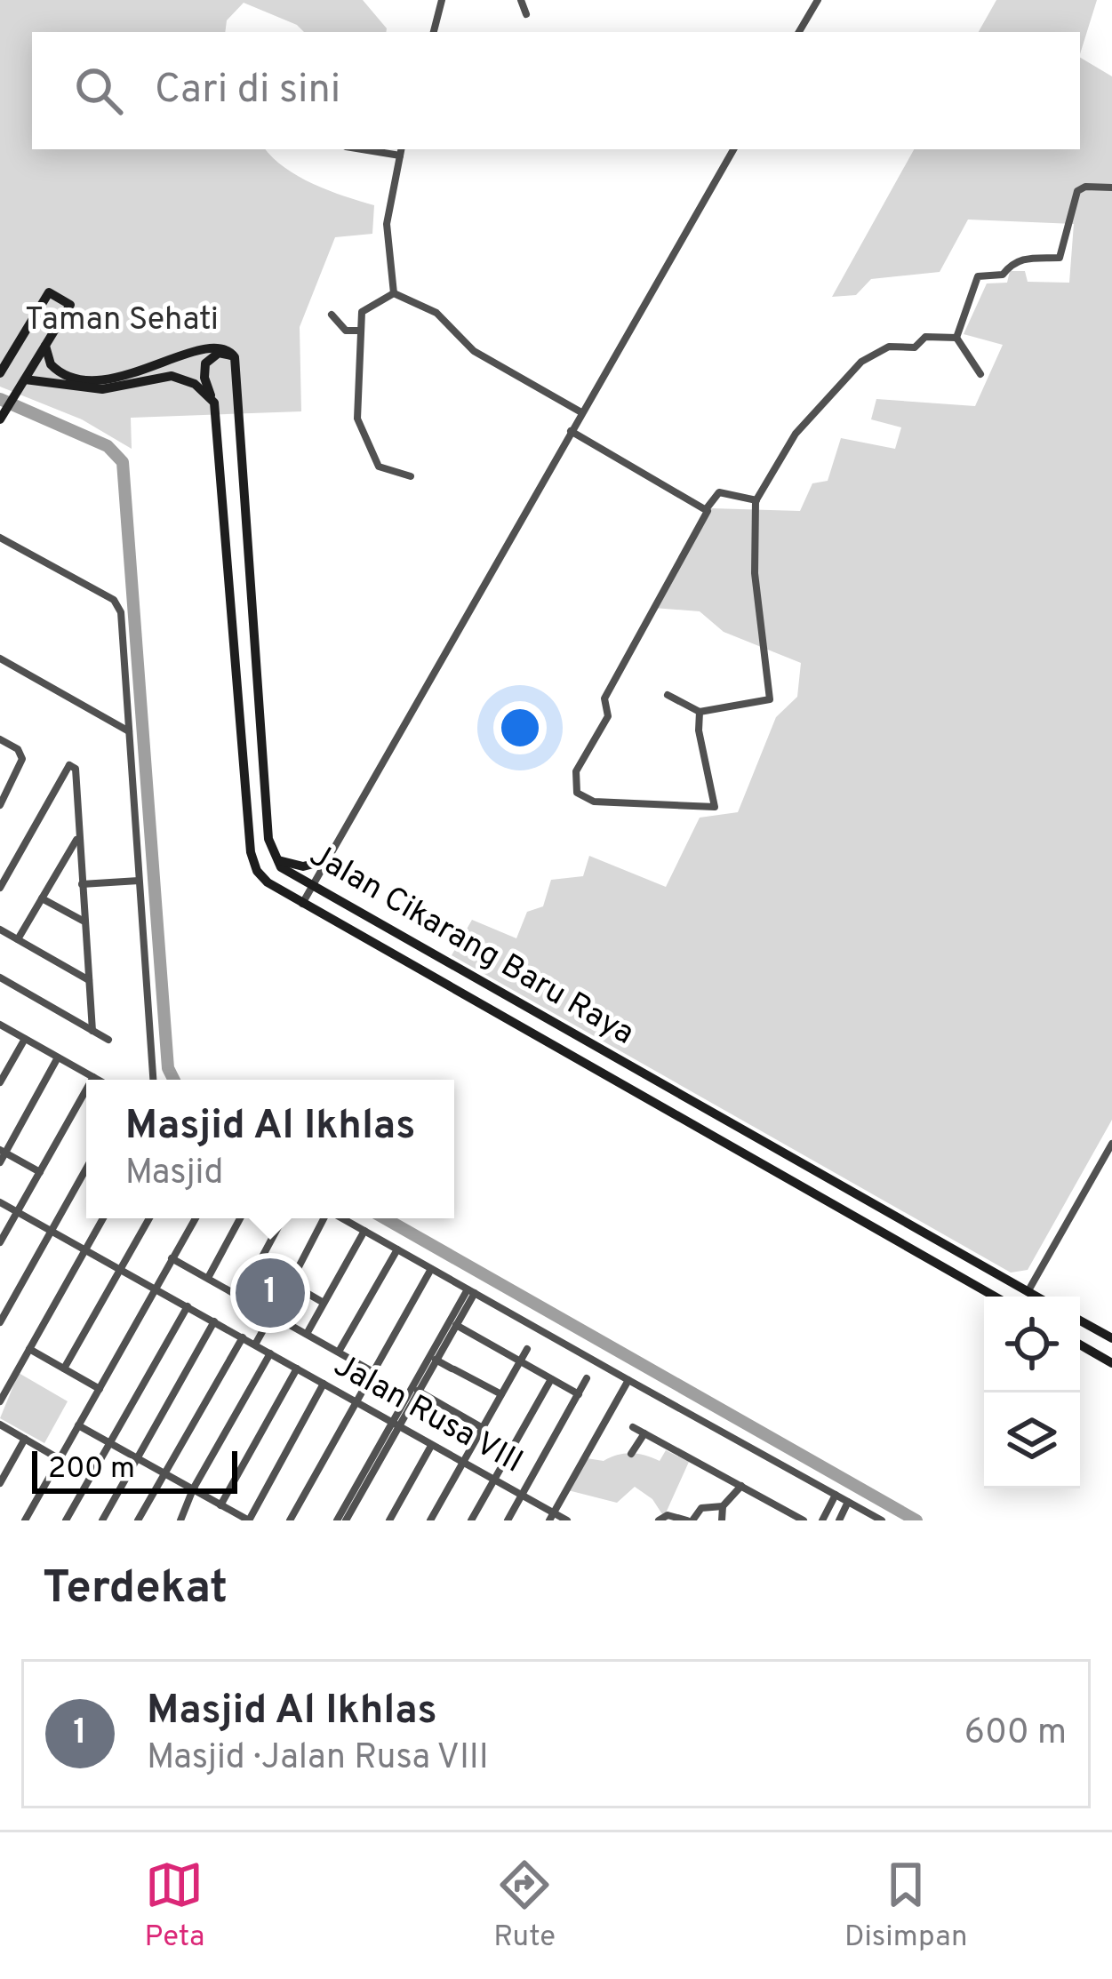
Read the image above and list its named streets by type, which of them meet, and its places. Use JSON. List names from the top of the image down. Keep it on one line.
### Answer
{"streets":{"main road":["Jalan Cikarang Baru Raya"],"street":["Jalan Rusa VIII"]},"parks":["Taman Sehati"],"scale_bar":"200 m","page":{"search":"Cari di sini","popup":["Masjid Al Ikhlas","Masjid"],"pins":"1","scale":"200 m","heading":"Terdekat","list":[{"mark":"1","name":"Masjid Al Ikhlas","note":"Masjid · Jalan Rusa VIII","value":"600 m"}],"nav":["Peta","Rute","Disimpan"]}}
